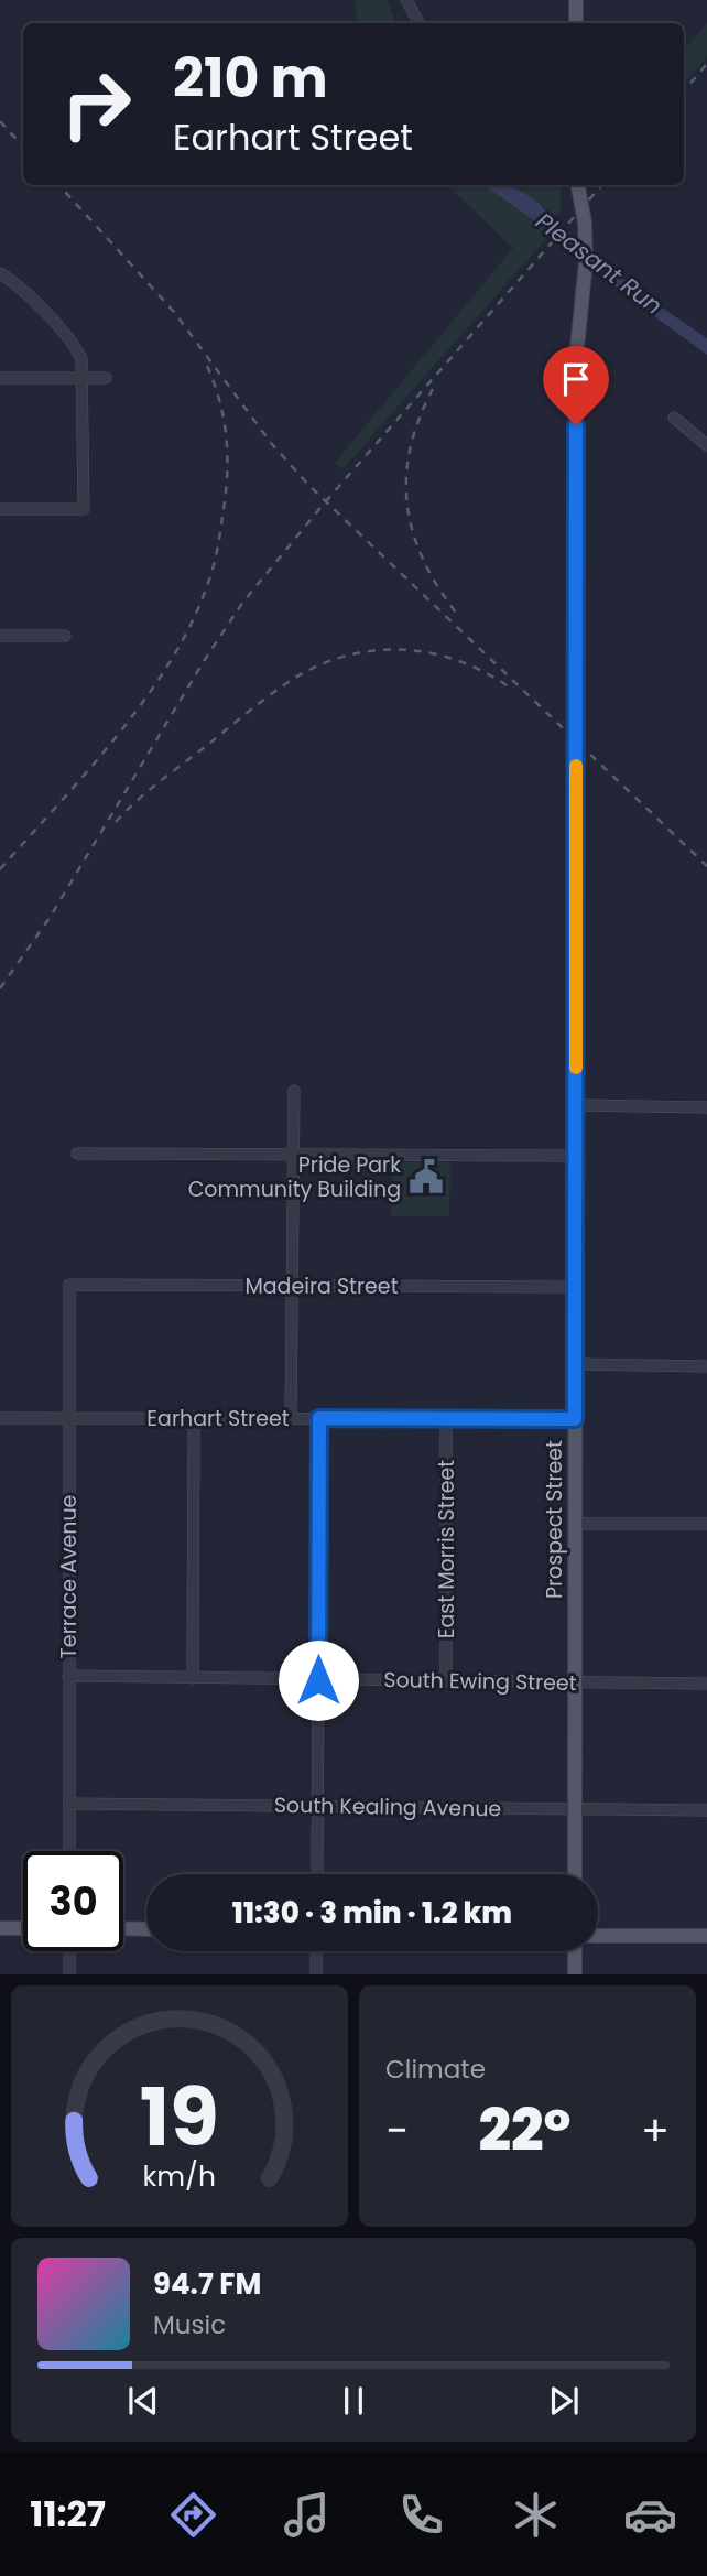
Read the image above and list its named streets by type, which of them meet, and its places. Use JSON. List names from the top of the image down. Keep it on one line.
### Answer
{"streets":{"main road":["Prospect Street"],"street":["Madeira Street","Earhart Street","East Morris Street","Terrace Avenue","South Ewing Street","South Kealing Avenue"]},"crossings":[["Madeira Street","Prospect Street"],["Madeira Street","Terrace Avenue"],["Earhart Street","Prospect Street"],["Earhart Street","East Morris Street"],["Earhart Street","Terrace Avenue"],["Prospect Street","South Ewing Street"],["Prospect Street","South Kealing Avenue"],["East Morris Street","South Ewing Street"],["Terrace Avenue","South Ewing Street"],["Terrace Avenue","South Kealing Avenue"]],"water":["Pleasant Run"],"places":{"public building":["Pride Park Community Building"]},"page":{"turn":["210 m","Earhart Street"],"limit":"30","trip":"11:30 · 3 min · 1.2 km","tile":"Climate","heat":["−","22°","+"],"song":["94.7 FM","Music"],"tabs":"11:27","gauge":["19","km/h"]}}
